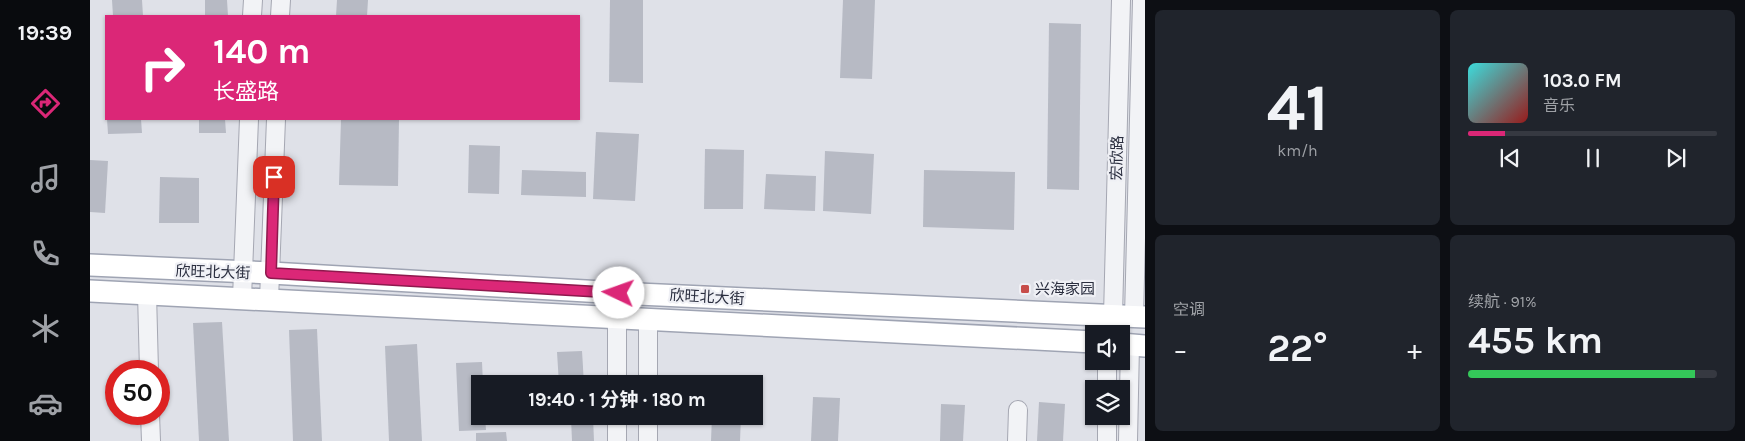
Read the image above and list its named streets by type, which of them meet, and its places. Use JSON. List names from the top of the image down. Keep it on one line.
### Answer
{"streets":{"main road":["欣旺北大街"],"street":["宏欣路"]},"crossings":[["宏欣路","欣旺北大街"]],"places":{"transit":["兴海家园"]},"page":{"tabs":"19:39","tile":[["41","km/h"],"空调",["续航 · 91%","455 km"]],"turn":["140 m","长盛路"],"song":["103.0 FM","音乐"],"heat":["−","22°","+"],"limit":"50","trip":"19:40 · 1 分钟 · 180 m"}}
